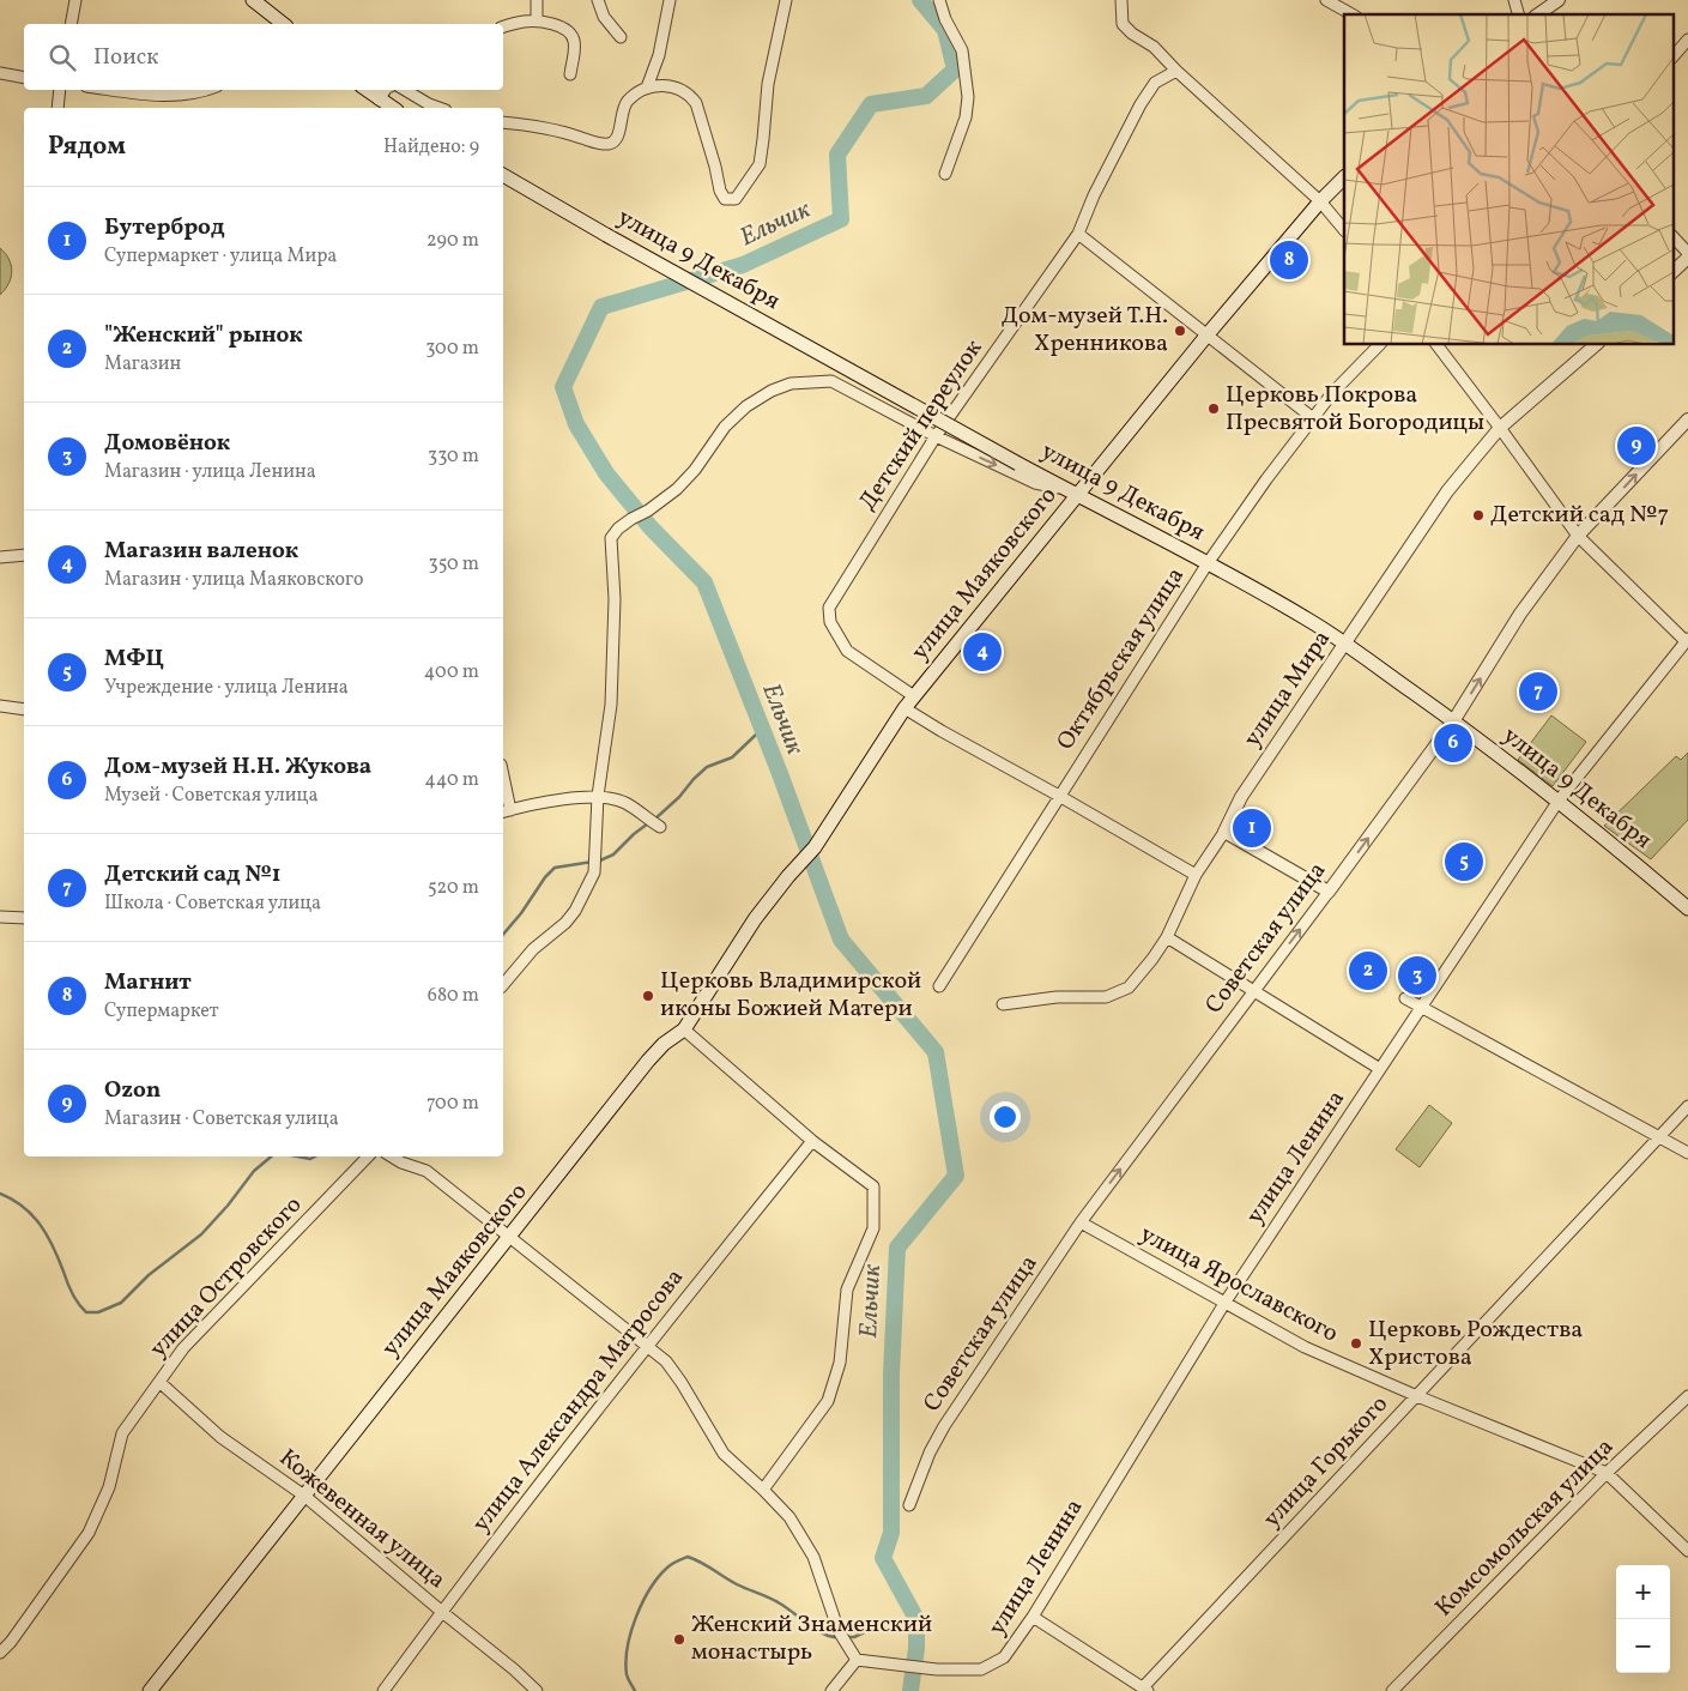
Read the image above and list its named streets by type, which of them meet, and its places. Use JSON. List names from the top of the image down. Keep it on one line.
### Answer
{"streets":{"main road":["улица 9 Декабря","улица Маяковского"],"street":["Детский переулок","Октябрьская улица","улица Мира","Советская улица","улица Ленина","улица Островского","улица Ярославского","улица Александра Матросова","улица Горького","Кожевенная улица","Комсомольская улица"]},"crossings":[["улица 9 Декабря","улица Маяковского"],["улица 9 Декабря","Октябрьская улица"],["улица 9 Декабря","улица Мира"],["улица 9 Декабря","Советская улица"],["улица 9 Декабря","улица Ленина"],["Детский переулок","улица Маяковского"],["улица Маяковского","Кожевенная улица"],["Советская улица","улица Ярославского"],["улица Ленина","улица Ярославского"],["улица Островского","Кожевенная улица"],["улица Ярославского","улица Горького"],["улица Ярославского","Комсомольская улица"],["улица Александра Матросова","Кожевенная улица"]],"one_way":["Советская улица"],"water":["Ельчик"],"places":["Дом-музей Т.Н. Хренникова","Церковь Покрова Пресвятой Богородицы","Детский сад №7","Церковь Владимирской иконы Божией Матери","Церковь Рождества Христова","Женский Знаменский монастырь"],"page":{"search":"Поиск","heading":["Рядом","Найдено: 9"],"list":[{"mark":"1","name":"Бутерброд","note":"Супермаркет · улица Мира","value":"290 m"},{"mark":"2","name":"\"Женский\" рынок","note":"Магазин","value":"300 m"},{"mark":"3","name":"Домовёнок","note":"Магазин · улица Ленина","value":"330 m"},{"mark":"4","name":"Магазин валенок","note":"Магазин · улица Маяковского","value":"350 m"},{"mark":"5","name":"МФЦ","note":"Учреждение · улица Ленина","value":"400 m"},{"mark":"6","name":"Дом-музей Н.Н. Жукова","note":"Музей · Советская улица","value":"440 m"},{"mark":"7","name":"Детский сад №1","note":"Школа · Советская улица","value":"520 m"},{"mark":"8","name":"Магнит","note":"Супермаркет","value":"680 m"},{"mark":"9","name":"Ozon","note":"Магазин · Советская улица","value":"700 m"}],"pins":["8","9","4","7","6","1","5","2","3"],"map_buttons":["+","−"]}}
